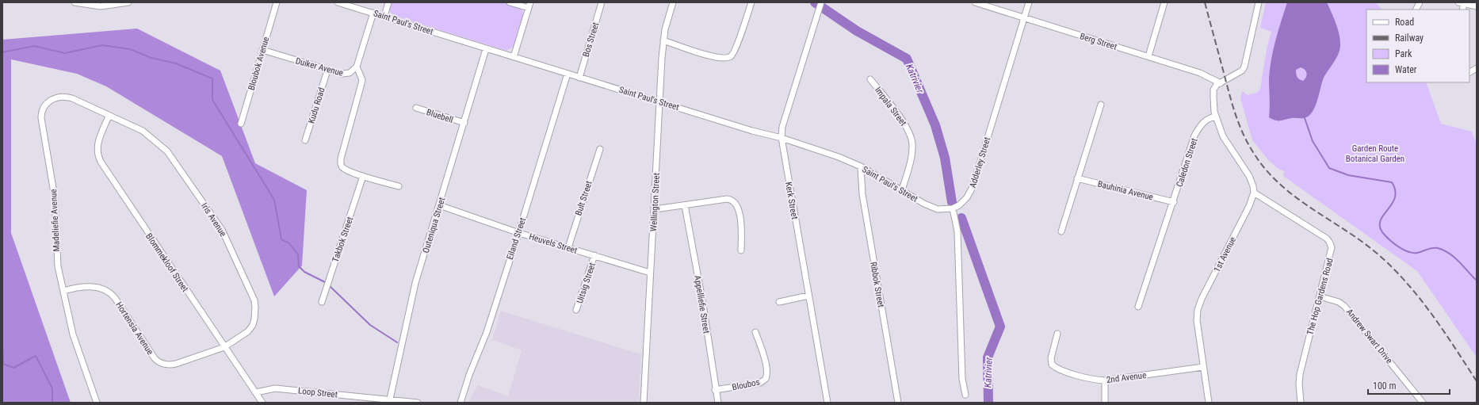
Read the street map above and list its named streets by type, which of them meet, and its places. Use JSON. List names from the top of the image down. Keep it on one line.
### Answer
{"streets":{"street":["Saint Paul's Street","Bos Street","Berg Street","Bloubok Avenue","Duiker Avenue","Kudu Road","Impala Street","Bluebell","Adderley Street","Caledon Street","Bauhinia Avenue","Bult Street","Kerk Street","Wellington Street","Iris Avenue","Madeliefie Avenue","Outeniqua Street","Eiland Street","Takbok Street","Heuvels Street","1st Avenue","Blommekloof Street","Uitsig Street","Ribbok Street","The Hop Gardens Road","Appelliefie Street","Hortensia Avenue","Andrew Swart Drive","2nd Avenue","Bloubos","Loop Street"]},"crossings":[["Saint Paul's Street","Bos Street"],["Saint Paul's Street","Duiker Avenue"],["Saint Paul's Street","Impala Street"],["Saint Paul's Street","Adderley Street"],["Saint Paul's Street","Kerk Street"],["Saint Paul's Street","Wellington Street"],["Saint Paul's Street","Outeniqua Street"],["Saint Paul's Street","Eiland Street"],["Saint Paul's Street","Ribbok Street"],["Berg Street","Adderley Street"],["Bloubok Avenue","Duiker Avenue"],["Duiker Avenue","Kudu Road"],["Bluebell","Outeniqua Street"],["Caledon Street","Bauhinia Avenue"],["Bult Street","Heuvels Street"],["Wellington Street","Heuvels Street"],["Iris Avenue","Madeliefie Avenue"],["Iris Avenue","Blommekloof Street"],["Iris Avenue","Hortensia Avenue"],["Madeliefie Avenue","Blommekloof Street"],["Madeliefie Avenue","Hortensia Avenue"],["Outeniqua Street","Heuvels Street"],["Outeniqua Street","Loop Street"],["Eiland Street","Heuvels Street"],["Heuvels Street","Uitsig Street"],["1st Avenue","The Hop Gardens Road"],["1st Avenue","2nd Avenue"],["Blommekloof Street","Hortensia Avenue"],["Blommekloof Street","Loop Street"],["The Hop Gardens Road","Andrew Swart Drive"],["Appelliefie Street","Bloubos"]],"water":["Katrivier"],"parks":["Garden Route Botanical Garden"],"legend":["Road","Railway","Park","Water"],"scale_bar":"100 m"}
